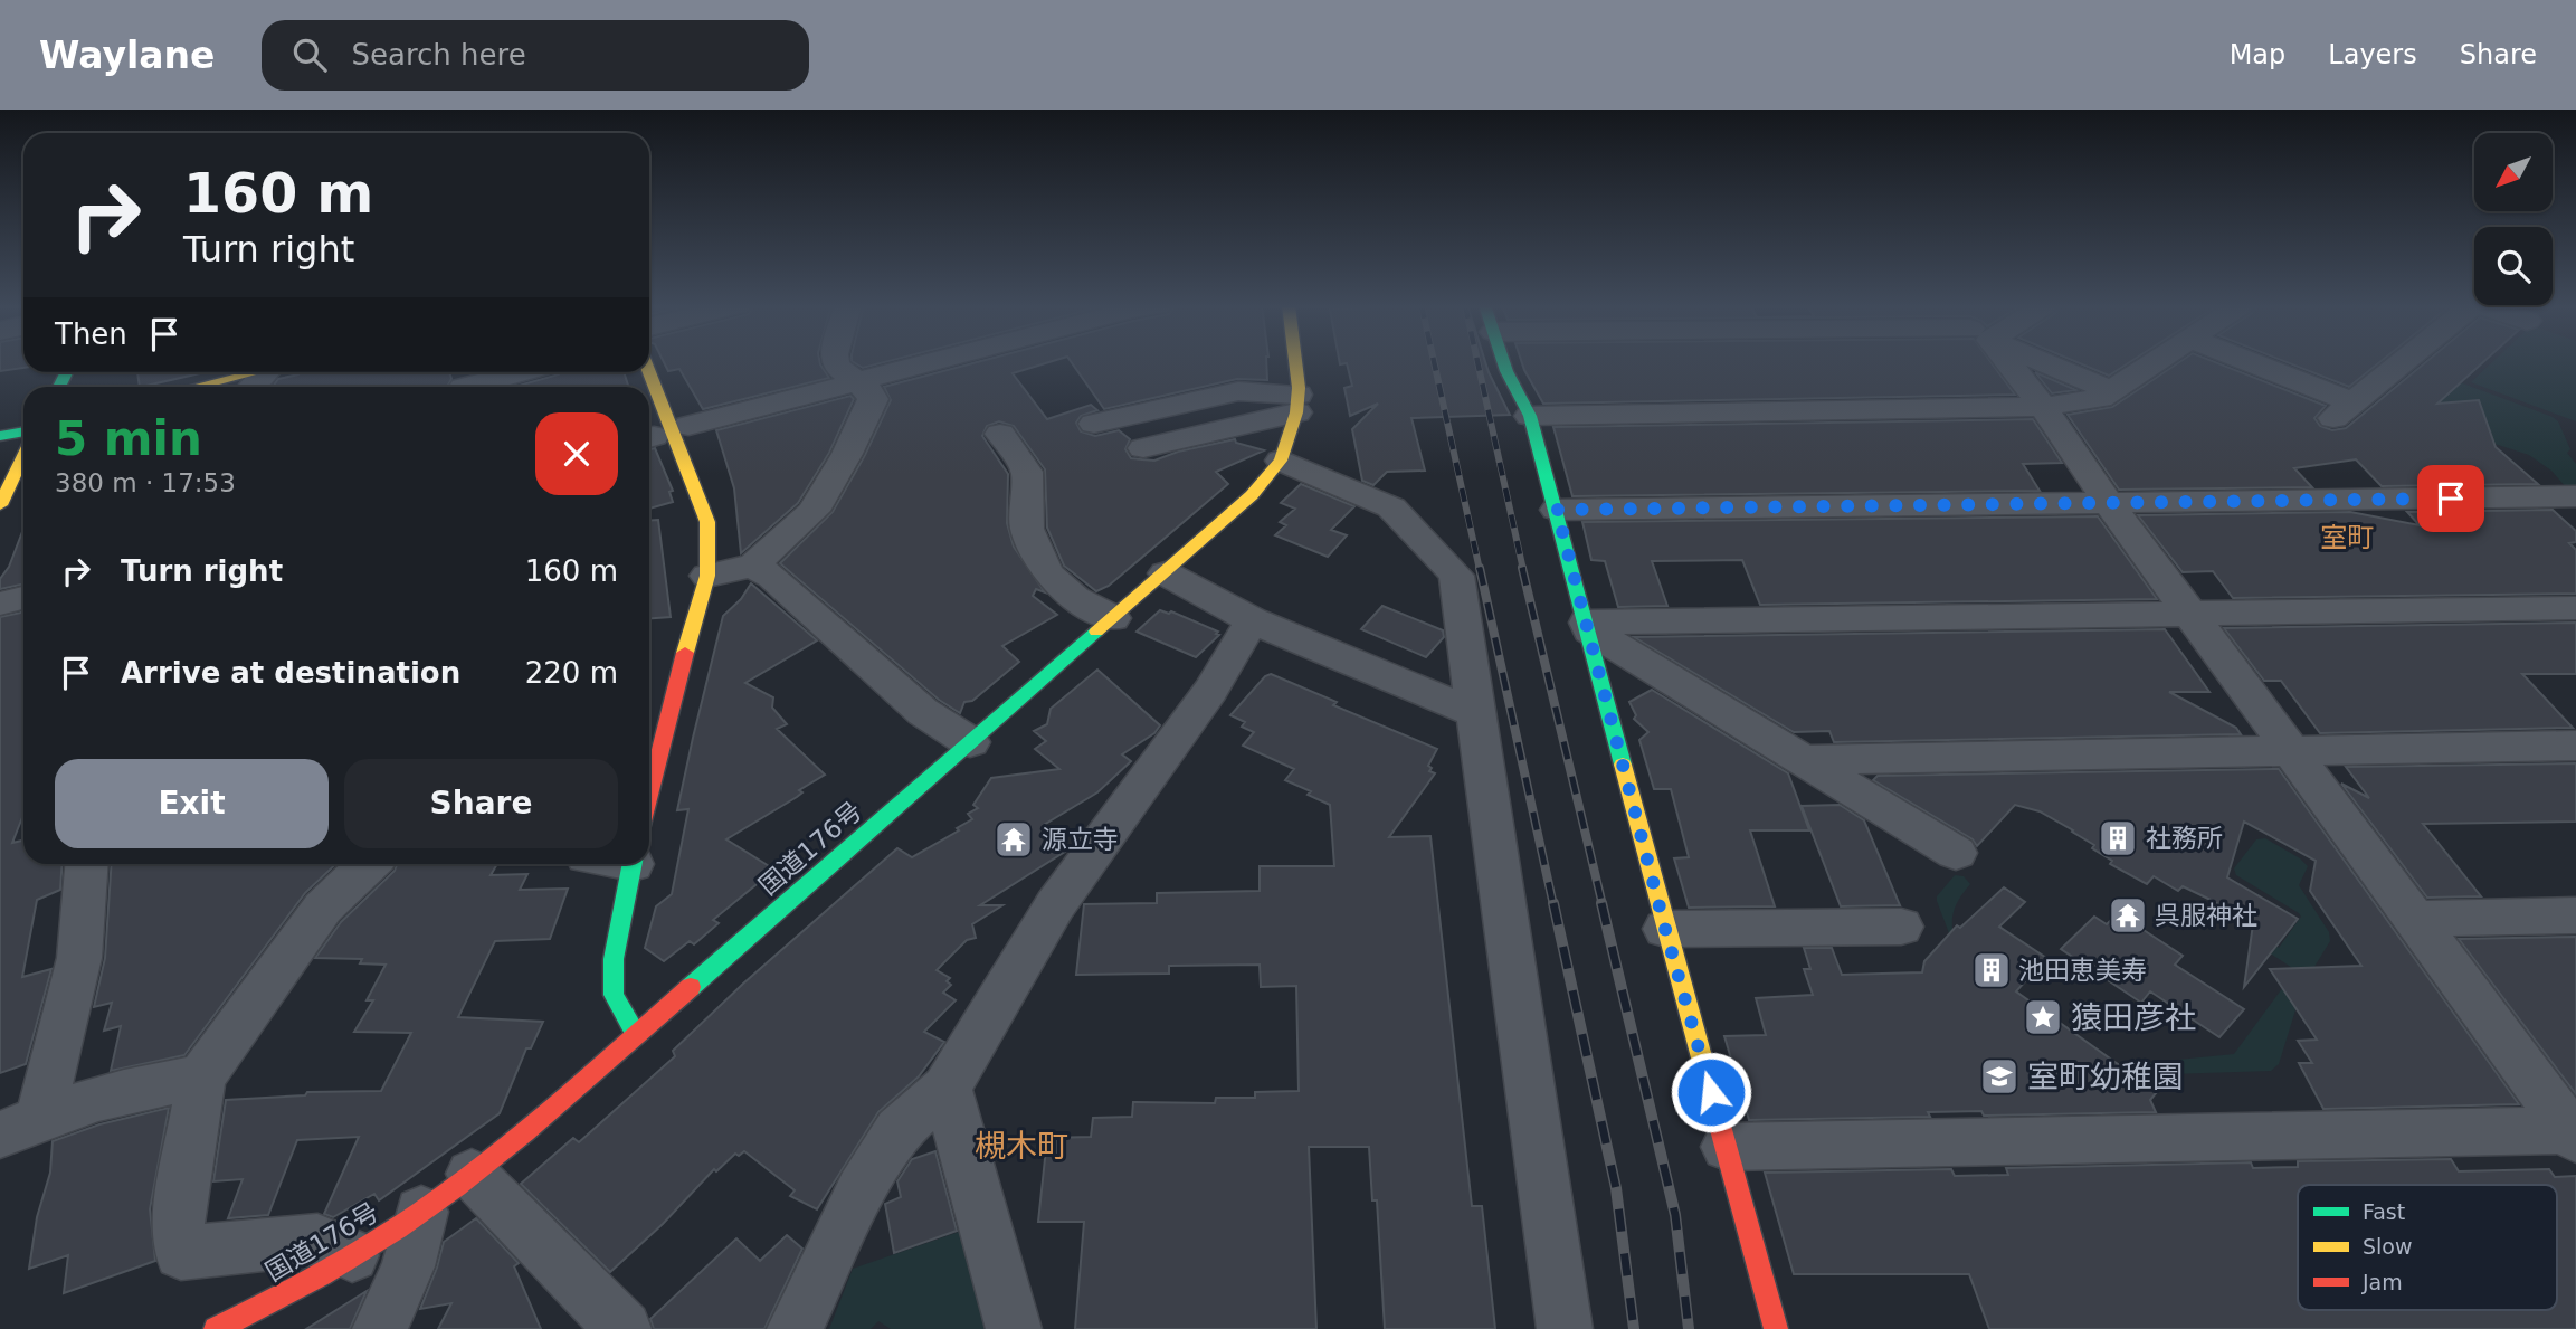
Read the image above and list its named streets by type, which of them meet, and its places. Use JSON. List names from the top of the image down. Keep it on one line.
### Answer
{"streets":{"main road":["国道176号"]},"districts":["室町","槻木町"],"places":{"building":["社務所","池田恵美寿"],"temple":["源立寺","呉服神社"],"place":["猿田彦社"],"school or university":["室町幼稚園"]},"legend":["Fast","Slow","Jam"],"north":"bottom left","page":{"header":"Waylane","search":"Search here","nav":["Map","Layers","Share"],"turn":["160 m","Turn right"],"then":"Then","heading":["5 min","380 m · 17:53"],"list":[{"name":"Turn right","value":"160 m"},{"name":"Arrive at destination","value":"220 m"}],"buttons":["Exit","Share"]}}
